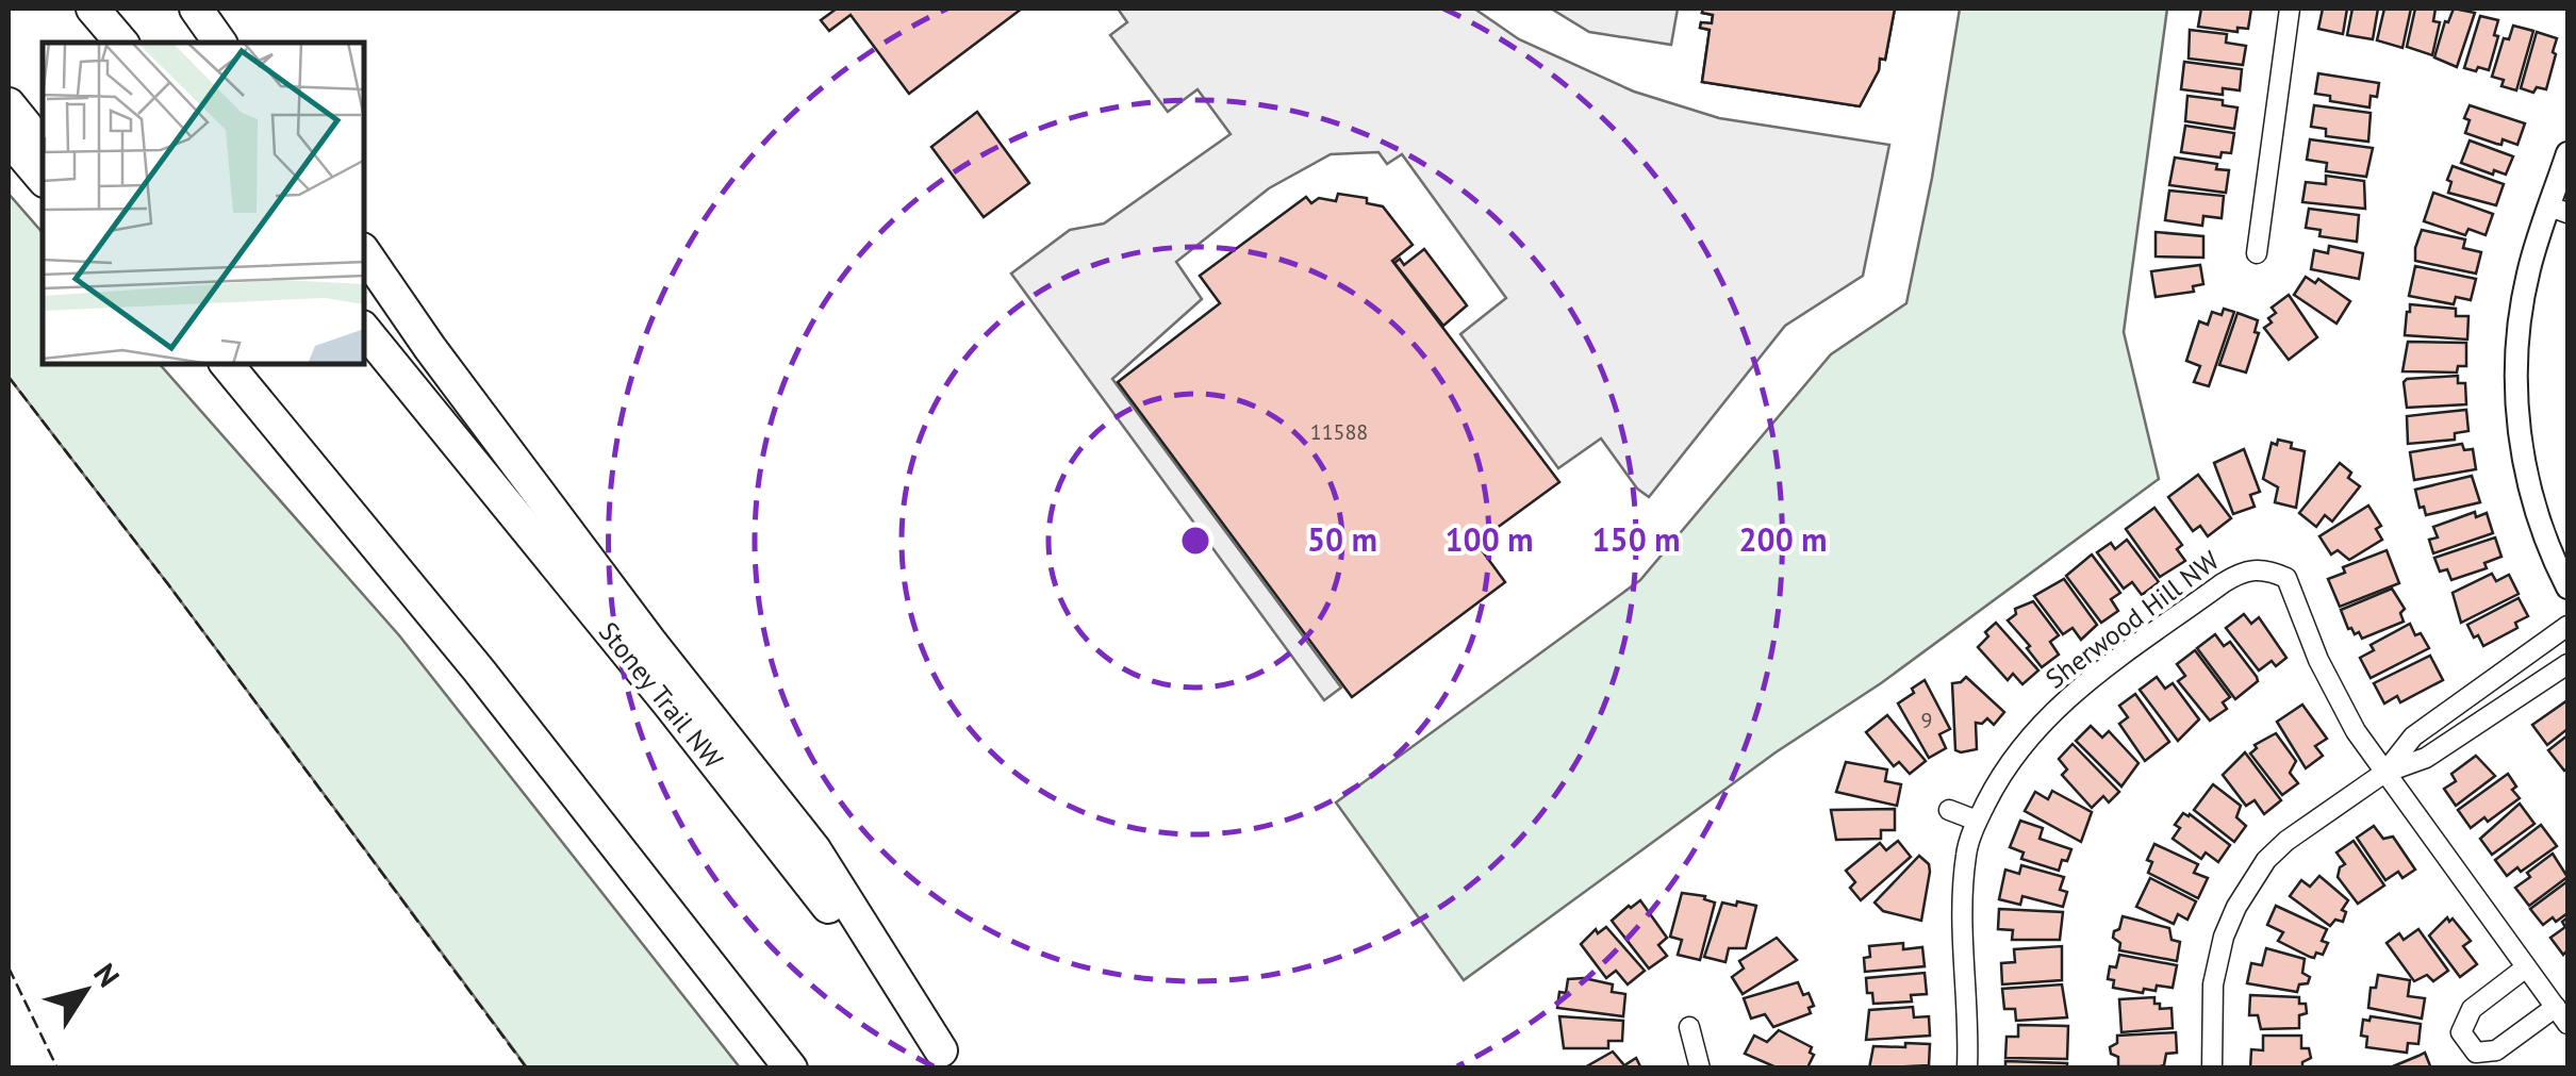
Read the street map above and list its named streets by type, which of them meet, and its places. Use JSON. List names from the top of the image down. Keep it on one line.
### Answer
{"streets":{"highway":["Stoney Trail NW"],"street":["Sherwood Hill NW"]},"house_numbers":["11588","9"],"north":"top right","rings":["50 m","100 m","150 m","200 m"]}
